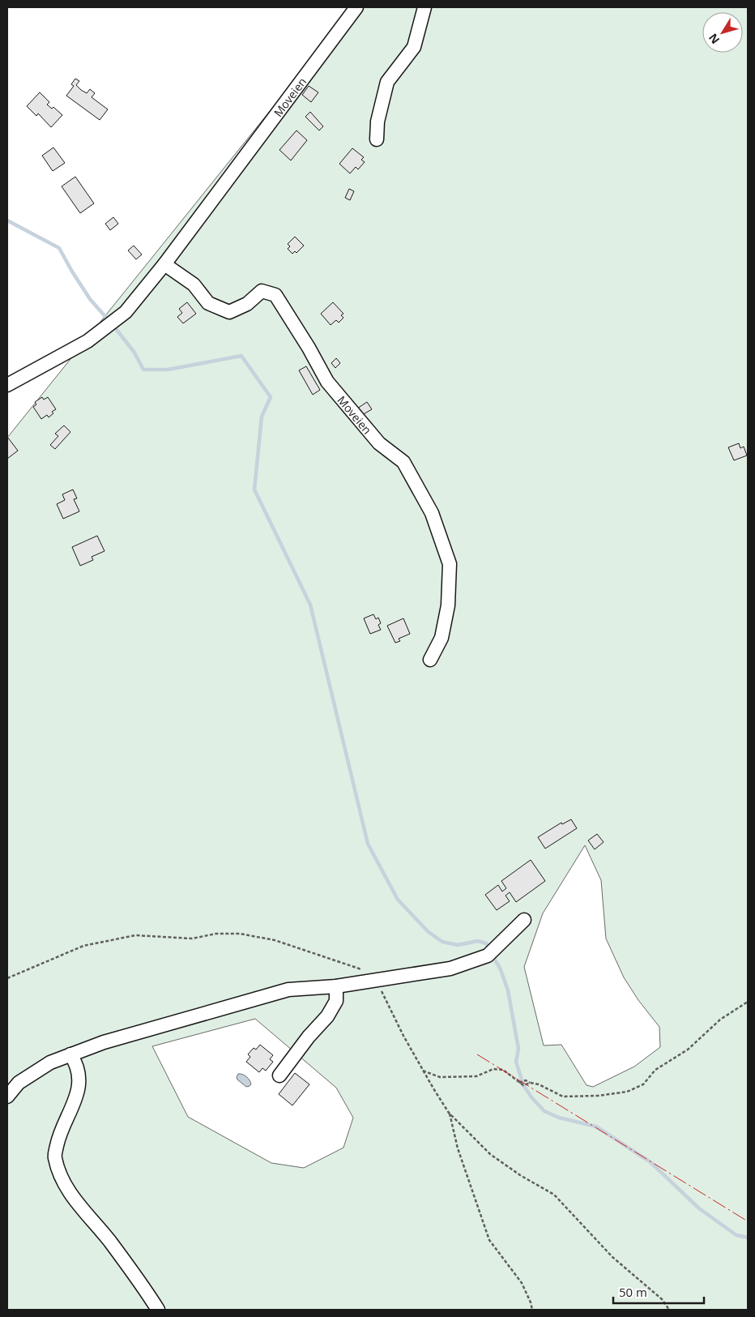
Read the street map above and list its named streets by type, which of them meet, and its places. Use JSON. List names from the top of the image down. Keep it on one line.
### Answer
{"streets":{"street":["Moveien"]},"scale_bar":"50 m","north":"bottom left"}
